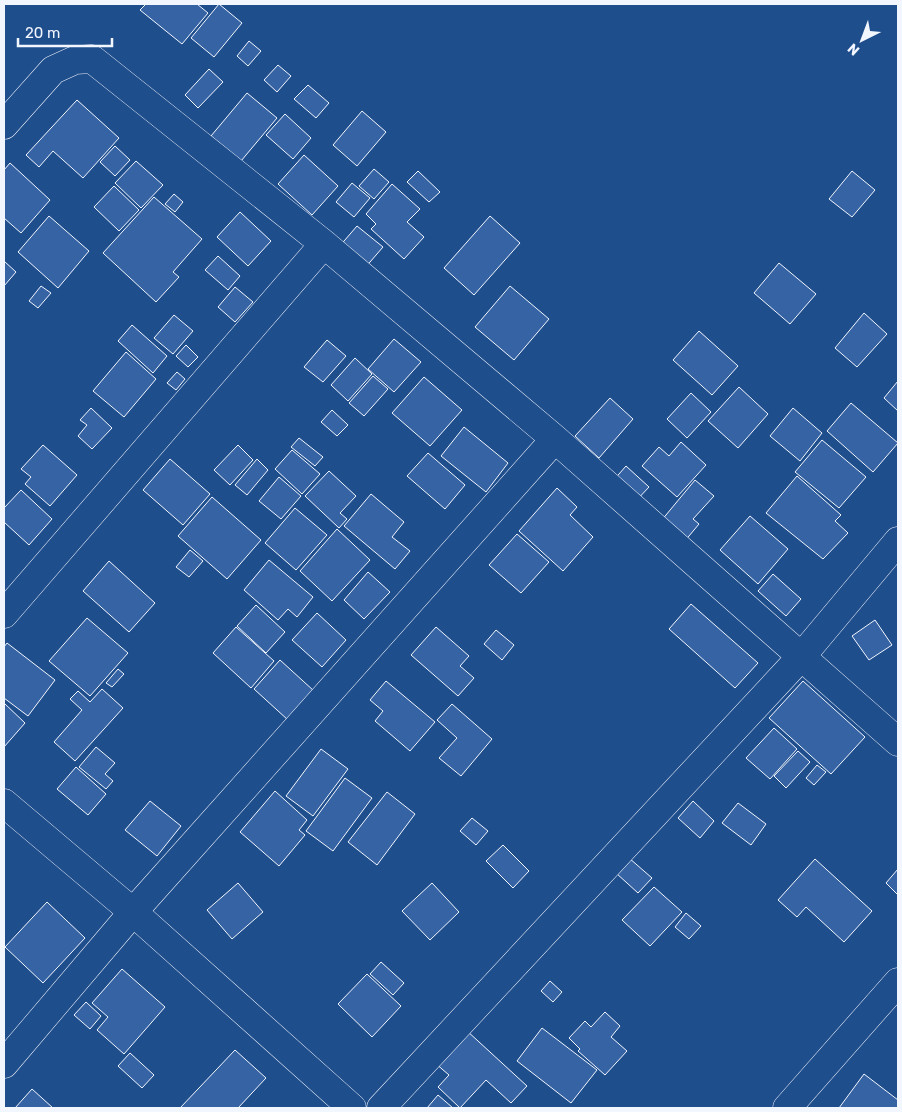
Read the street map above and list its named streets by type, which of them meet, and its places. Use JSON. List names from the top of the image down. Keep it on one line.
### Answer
{"scale_bar":"20 m","north":"bottom left"}
